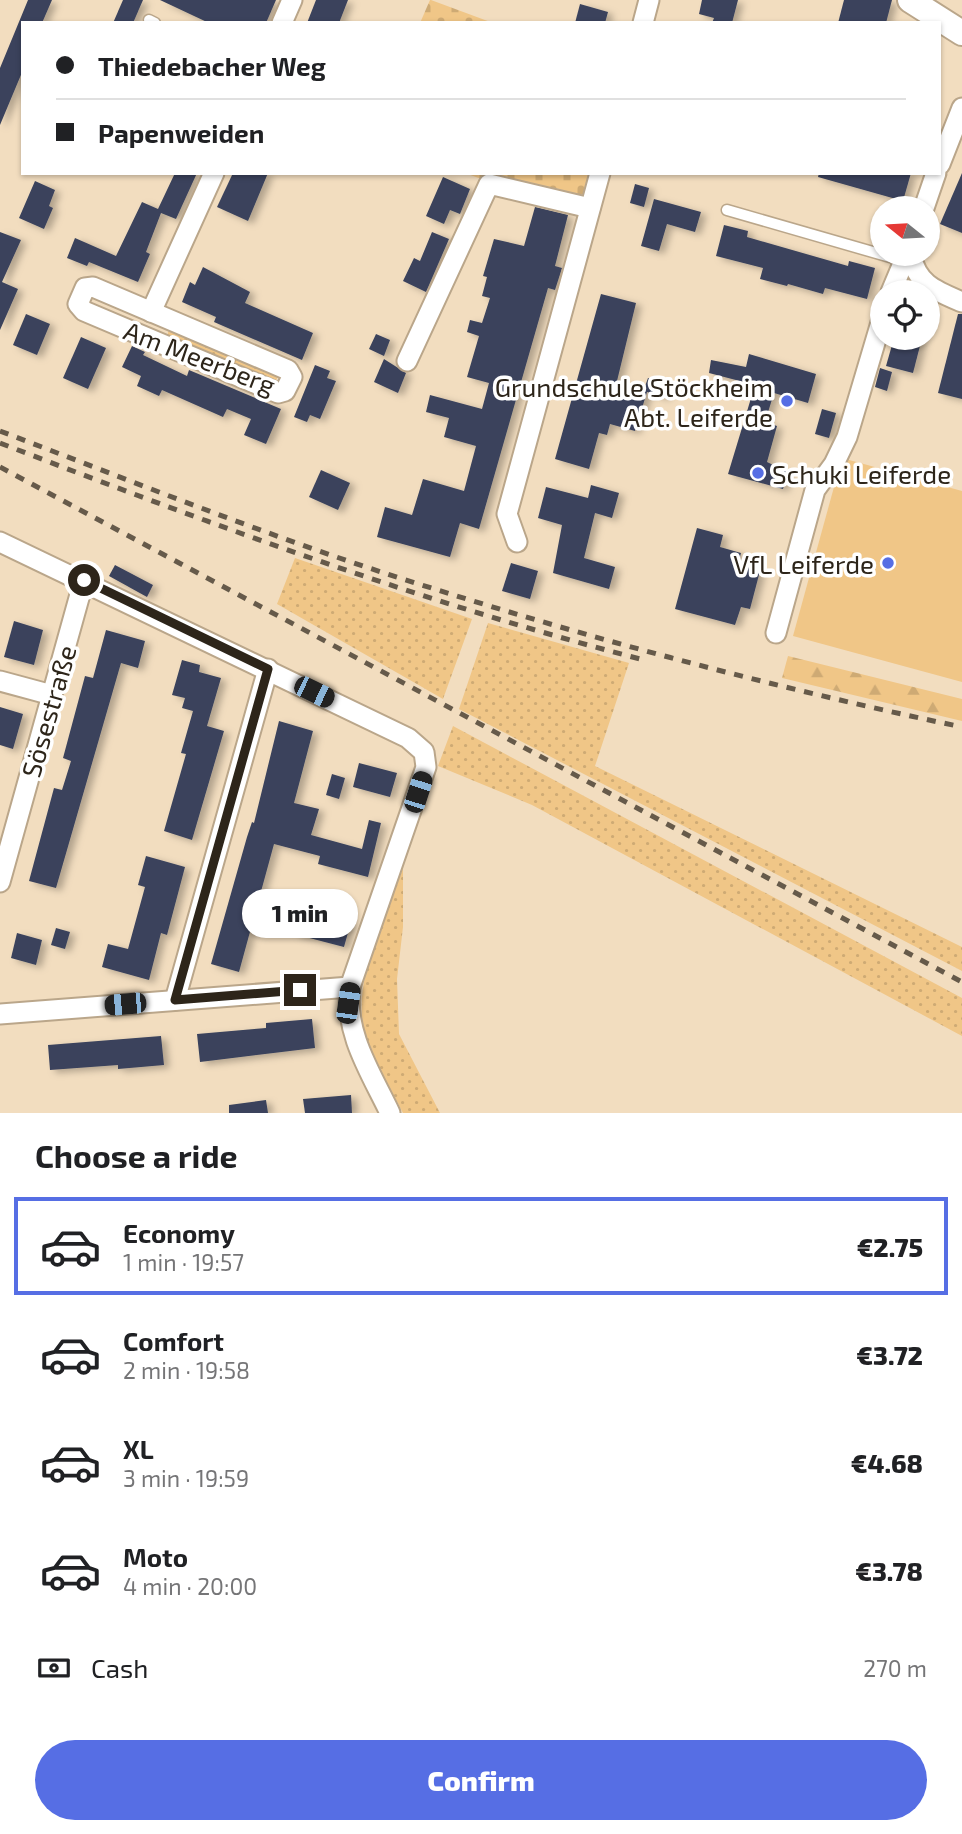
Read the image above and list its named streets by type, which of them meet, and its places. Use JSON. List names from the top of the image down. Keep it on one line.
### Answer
{"streets":{"street":["Am Meerberg","Sösestraße"]},"places":["Grundschule Stöckheim Abt. Leiferde","Schuki Leiferde","VfL Leiferde"],"north":"left","page":{"banner":["Thiedebacher Weg","Papenweiden"],"bubble":"1 min","heading":"Choose a ride","list":[{"name":"Economy","note":"1 min · 19:57","value":"€2.75"},{"name":"Comfort","note":"2 min · 19:58","value":"€3.72"},{"name":"XL","note":"3 min · 19:59","value":"€4.68"},{"name":"Moto","note":"4 min · 20:00","value":"€3.78"}],"pay":["Cash","270 m"],"buttons":"Confirm"}}
